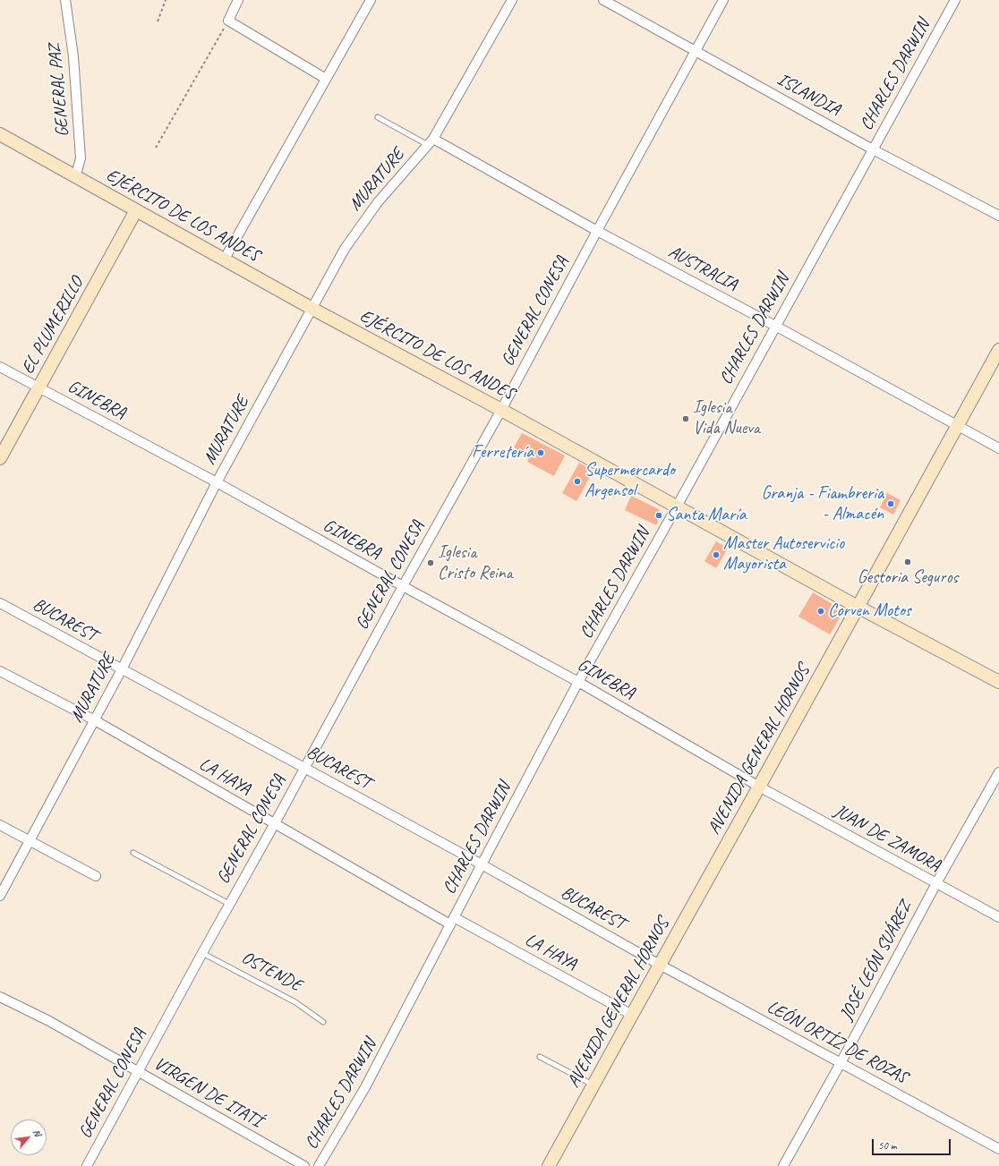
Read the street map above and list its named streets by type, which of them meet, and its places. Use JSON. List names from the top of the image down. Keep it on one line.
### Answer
{"streets":{"main road":["EJÉRCITO DE LOS ANDES","EL PLUMERILLO","AVENIDA GENERAL HORNOS"],"street":["CHARLES DARWIN","GENERAL PAZ","ISLANDIA","MURATURE","AUSTRALIA","GENERAL CONESA","GINEBRA","BUCAREST","LA HAYA","JUAN DE ZAMORA","JOSÉ LEÓN SUÁREZ","LEÓN ORTÍZ DE ROZAS","VIRGEN DE ITATÍ"],"lane":["OSTENDE"]},"crossings":[["CHARLES DARWIN","ISLANDIA"],["CHARLES DARWIN","EJÉRCITO DE LOS ANDES"],["CHARLES DARWIN","AUSTRALIA"],["CHARLES DARWIN","GINEBRA"],["CHARLES DARWIN","BUCAREST"],["CHARLES DARWIN","LA HAYA"],["GENERAL PAZ","EJÉRCITO DE LOS ANDES"],["ISLANDIA","GENERAL CONESA"],["MURATURE","EJÉRCITO DE LOS ANDES"],["MURATURE","AUSTRALIA"],["MURATURE","GINEBRA"],["MURATURE","BUCAREST"],["MURATURE","LA HAYA"],["EJÉRCITO DE LOS ANDES","GENERAL CONESA"],["EJÉRCITO DE LOS ANDES","EL PLUMERILLO"],["EJÉRCITO DE LOS ANDES","AVENIDA GENERAL HORNOS"],["AUSTRALIA","GENERAL CONESA"],["AUSTRALIA","AVENIDA GENERAL HORNOS"],["GENERAL CONESA","GINEBRA"],["GENERAL CONESA","BUCAREST"],["GENERAL CONESA","LA HAYA"],["GENERAL CONESA","OSTENDE"],["GENERAL CONESA","VIRGEN DE ITATÍ"],["EL PLUMERILLO","GINEBRA"],["GINEBRA","AVENIDA GENERAL HORNOS"],["GINEBRA","JUAN DE ZAMORA"],["BUCAREST","AVENIDA GENERAL HORNOS"],["BUCAREST","LEÓN ORTÍZ DE ROZAS"],["AVENIDA GENERAL HORNOS","LA HAYA"],["AVENIDA GENERAL HORNOS","JUAN DE ZAMORA"],["AVENIDA GENERAL HORNOS","LEÓN ORTÍZ DE ROZAS"],["JUAN DE ZAMORA","JOSÉ LEÓN SUÁREZ"],["JOSÉ LEÓN SUÁREZ","LEÓN ORTÍZ DE ROZAS"]],"places":["Iglesia Vida Nueva","Ferretería","Supermercardo Argensol","Granja - Fiambreria - Almacén","Santa María","Master Autoservicio Mayorista","Gestoria Seguros","Iglesia Cristo Reina","Corven Motos"],"scale_bar":"50 m","north":"top right"}
